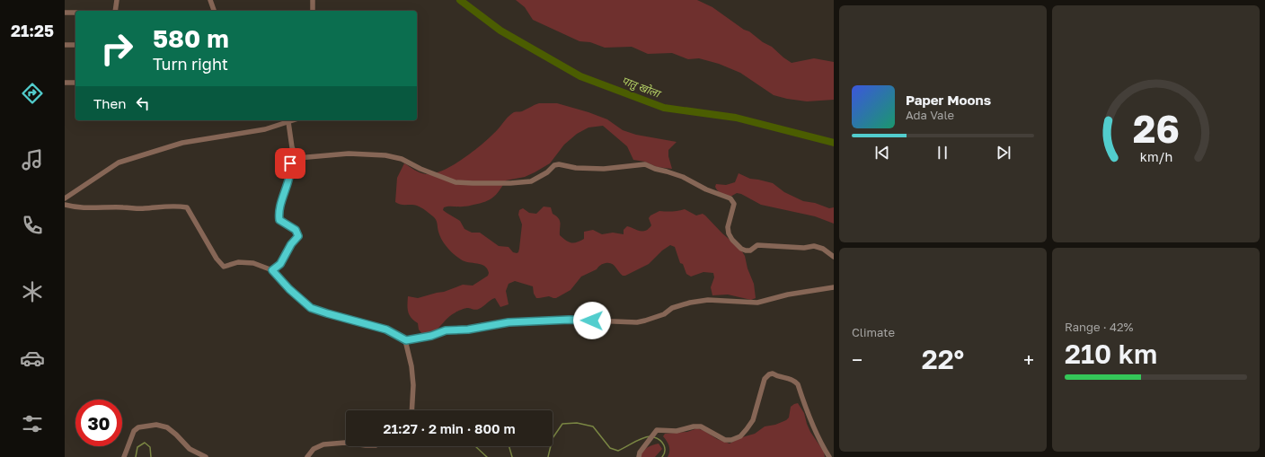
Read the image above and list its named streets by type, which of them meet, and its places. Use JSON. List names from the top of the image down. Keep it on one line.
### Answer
{"water":["पातु खोला"],"page":{"tabs":"21:25","turn":["580 m","Turn right"],"song":["Paper Moons","Ada Vale"],"then":"Then","tile":["Climate",["Range · 42%","210 km"]],"heat":["−","22°","+"],"limit":"30","trip":"21:27 · 2 min · 800 m","gauge":["26","km/h"]}}
